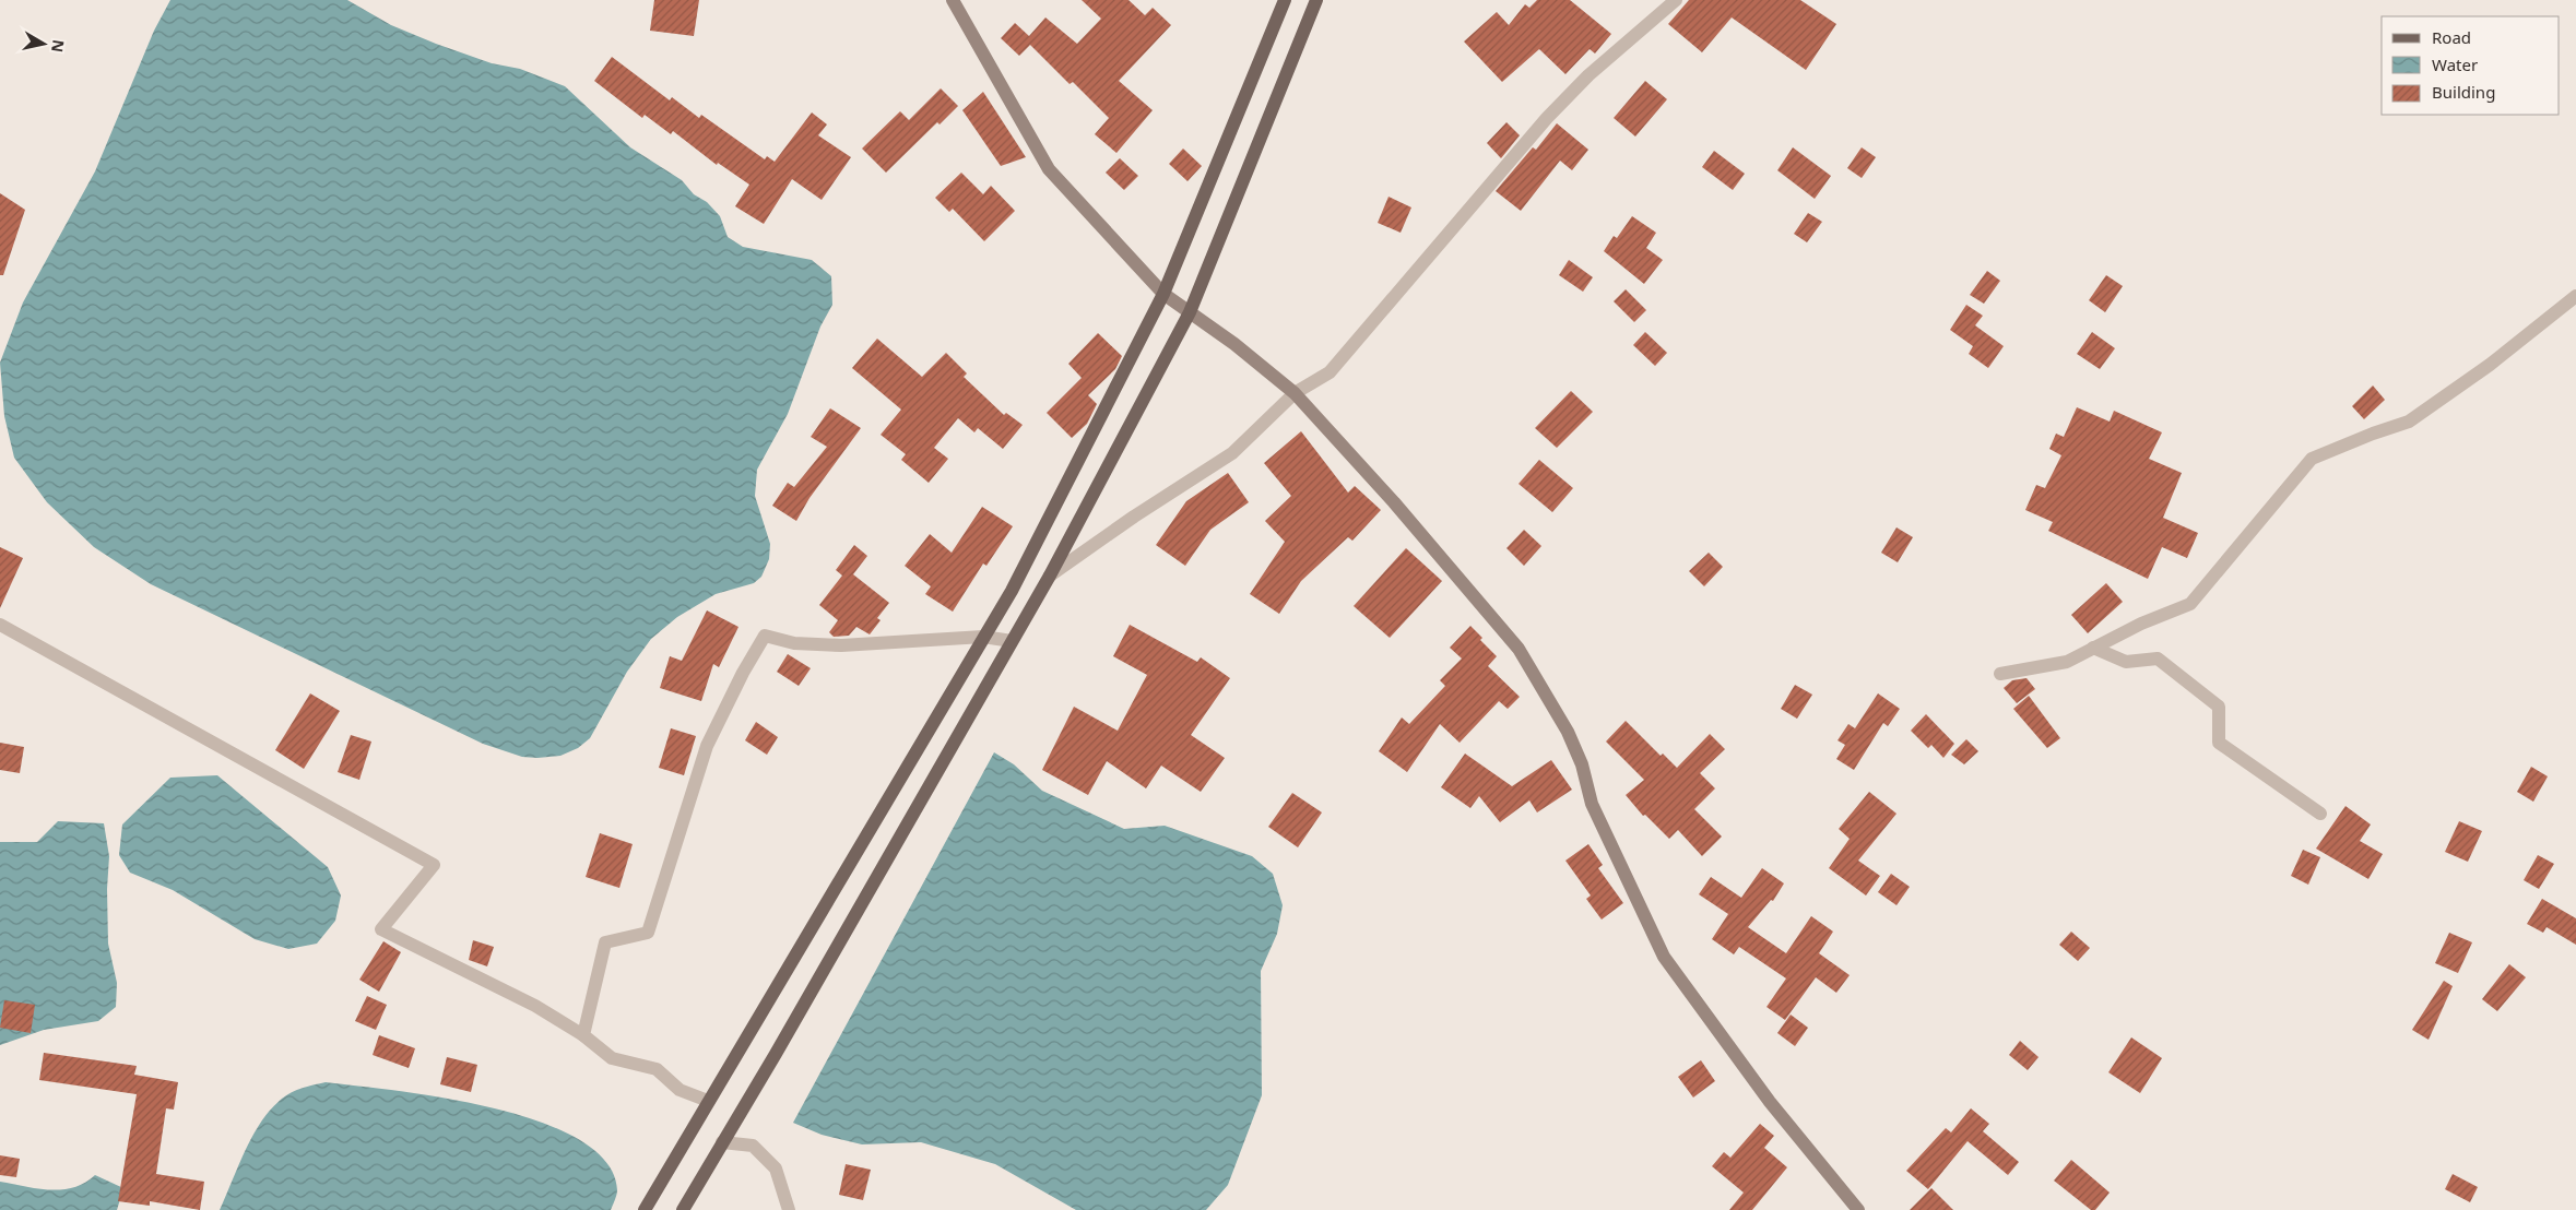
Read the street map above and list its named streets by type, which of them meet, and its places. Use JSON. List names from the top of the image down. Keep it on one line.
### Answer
{"legend":["Road","Water","Building"],"north":"right"}
